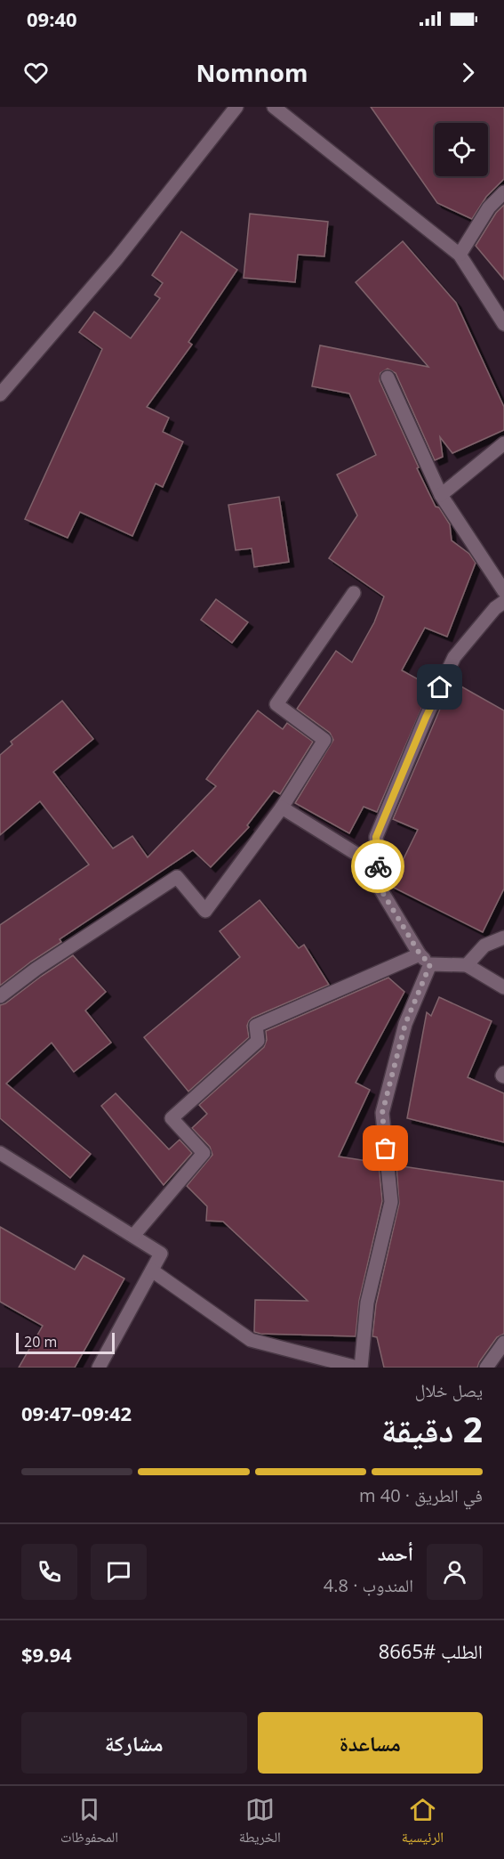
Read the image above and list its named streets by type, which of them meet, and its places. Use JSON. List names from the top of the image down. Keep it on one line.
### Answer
{"scale_bar":"20 m","page":{"status":"09:40","header":"Nomnom","scale":"20 m","heading":["2 دقيقة","يصل خلال","09:42–09:47"],"panel":["أحمد","المندوب · 4.8","الطلب #8665","$9.94"],"bar":"في الطريق · 40 m","buttons":["مساعدة","مشاركة"],"tabs":["الرئيسية","الخريطة","المحفوظات"]}}
